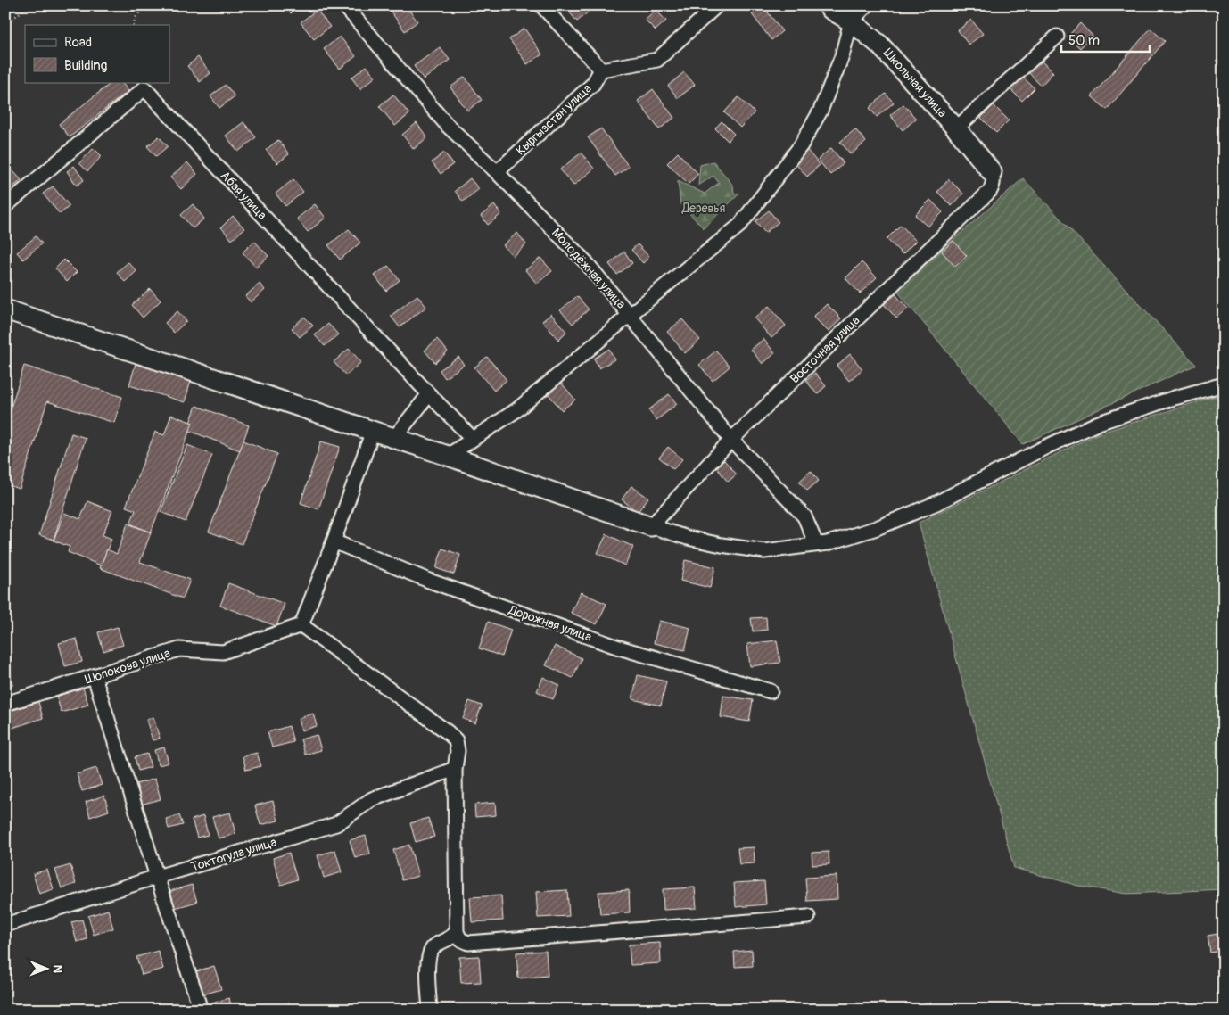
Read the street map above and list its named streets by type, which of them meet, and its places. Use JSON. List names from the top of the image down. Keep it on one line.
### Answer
{"streets":{"street":["Школьная улица","Кыргызстан улица","Абая улица","Молодёжная улица","Восточная улица","Дорожная улица","Шопокова улица","Токтогула улица"]},"crossings":[["Школьная улица","Восточная улица"],["Кыргызстан улица","Молодёжная улица"],["Молодёжная улица","Восточная улица"]],"parks":["Деревья"],"legend":["Road","Building"],"scale_bar":"50 m","north":"right"}
